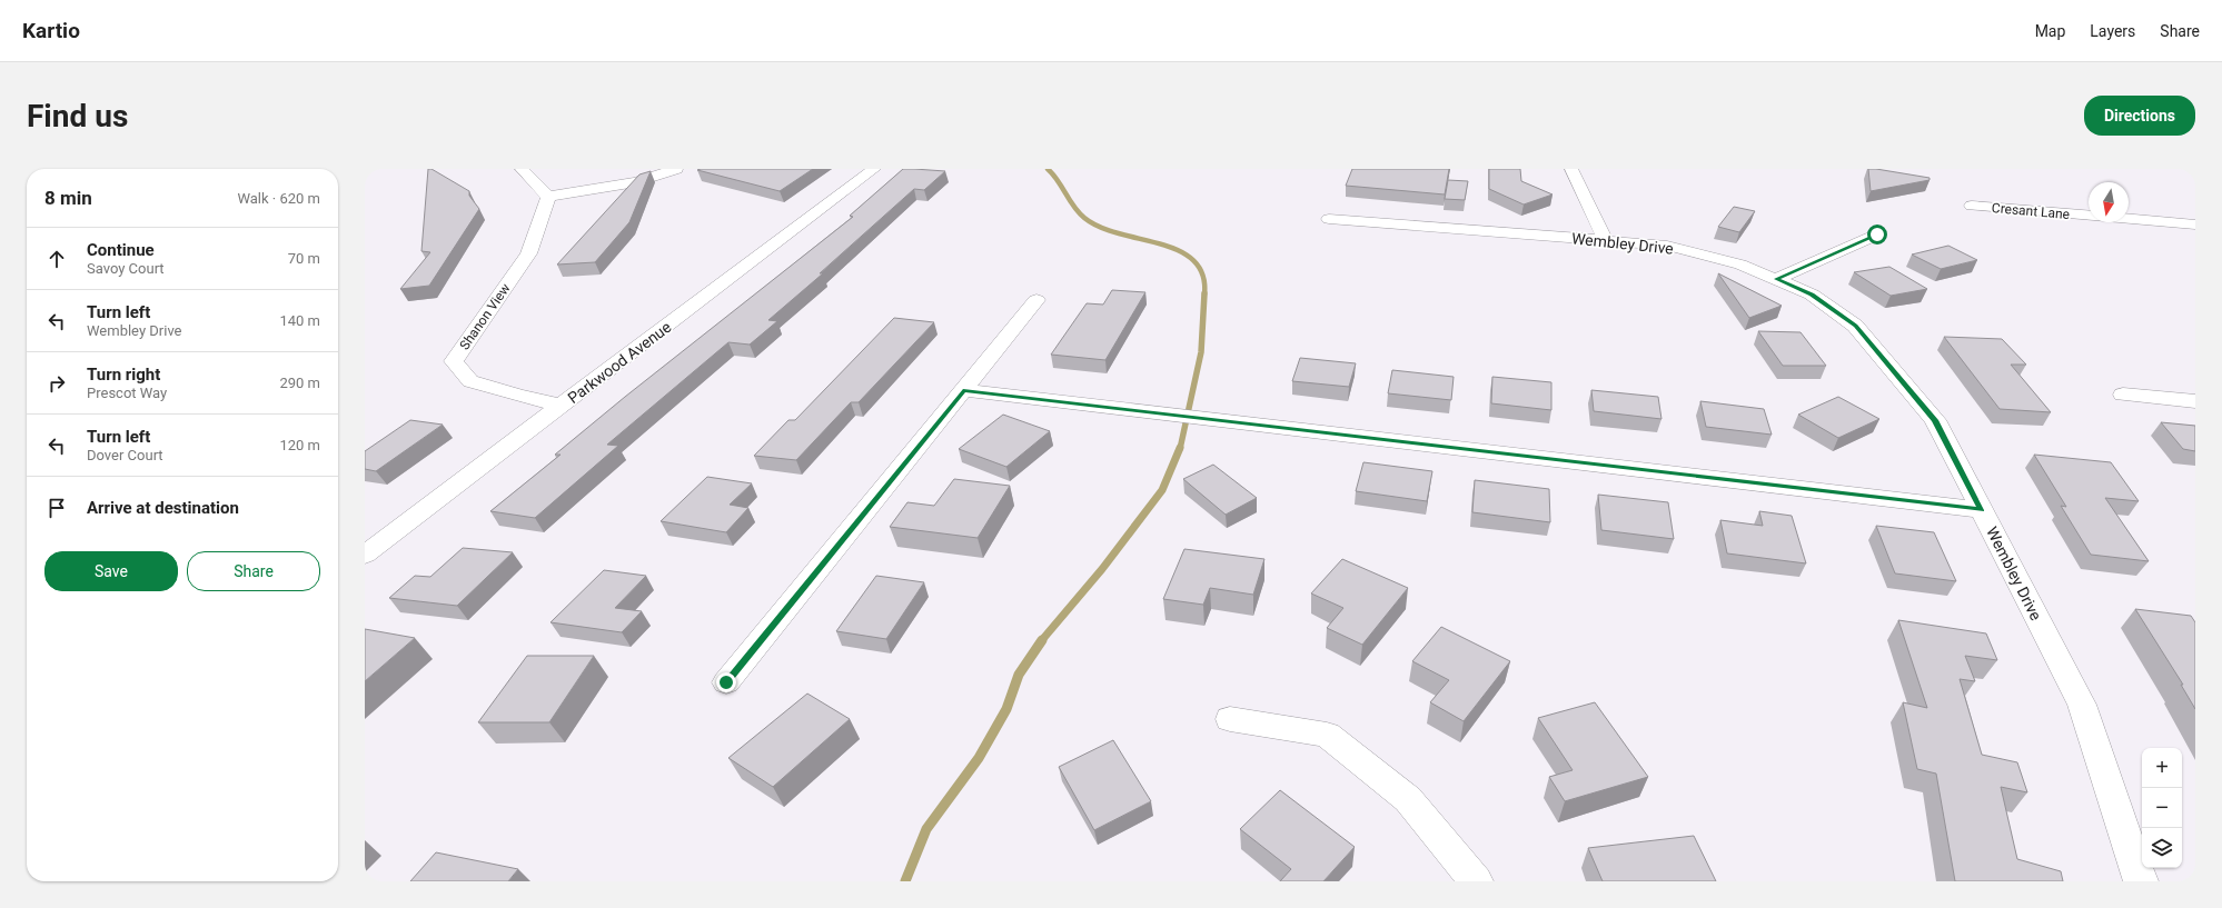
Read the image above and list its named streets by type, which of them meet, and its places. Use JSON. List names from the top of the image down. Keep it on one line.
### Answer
{"streets":{"street":["Cresant Lane","Wembley Drive","Shanon View","Parkwood Avenue"]},"crossings":[["Shanon View","Parkwood Avenue"]],"north":"bottom","page":{"header":"Kartio","nav":["Map","Layers","Share"],"buttons":["Directions",["Save","Share"]],"title":"Find us","heading":["8 min","Walk · 620 m"],"list":[["Continue","Savoy Court","70 m"],["Turn left","Wembley Drive","140 m"],["Turn right","Prescot Way","290 m"],["Turn left","Dover Court","120 m"],"Arrive at destination"],"map_buttons":["+","−"]}}
